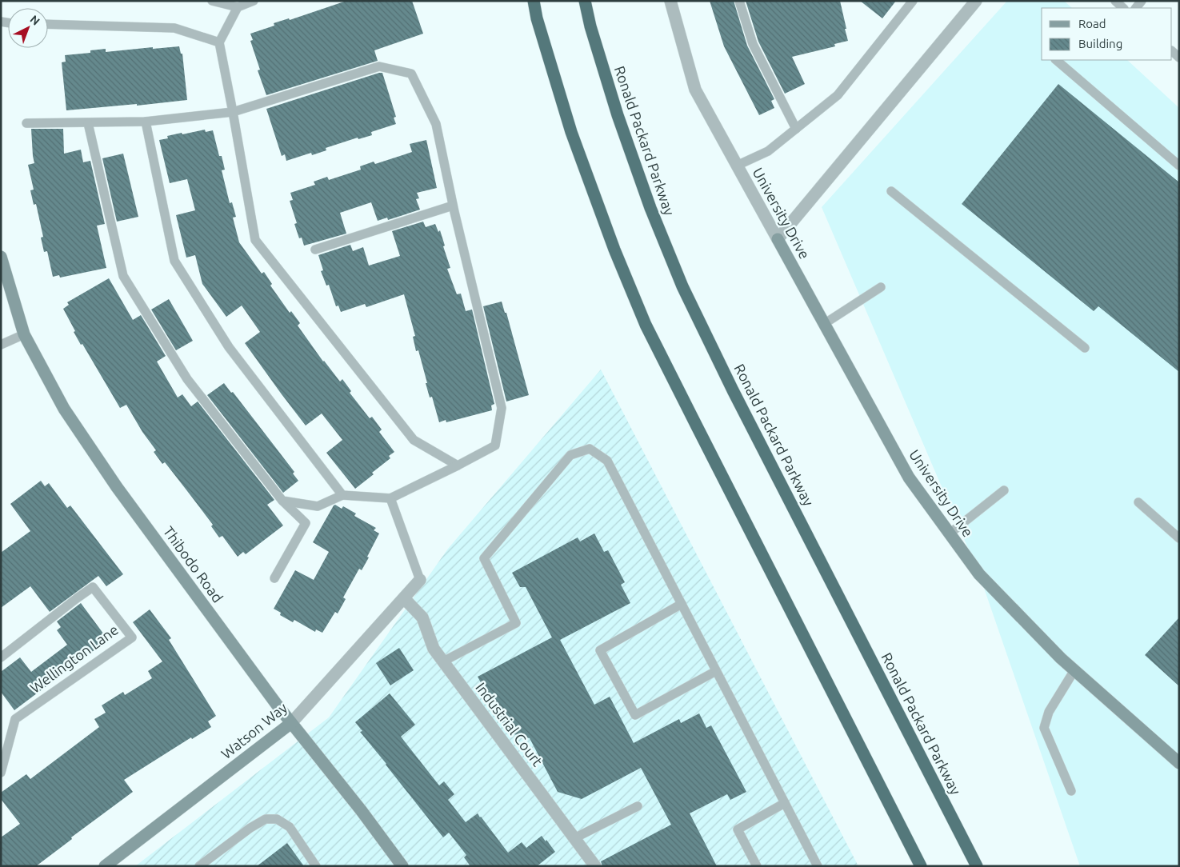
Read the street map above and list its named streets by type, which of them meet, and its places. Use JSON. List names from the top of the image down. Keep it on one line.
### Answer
{"streets":{"highway":["Ronald Packard Parkway"],"street":["University Drive","Thibodo Road","Industrial Court","Watson Way"],"lane":["Wellington Lane"]},"crossings":[["Thibodo Road","Watson Way"],["Industrial Court","Watson Way"]],"legend":["Road","Building"],"north":"top right"}
